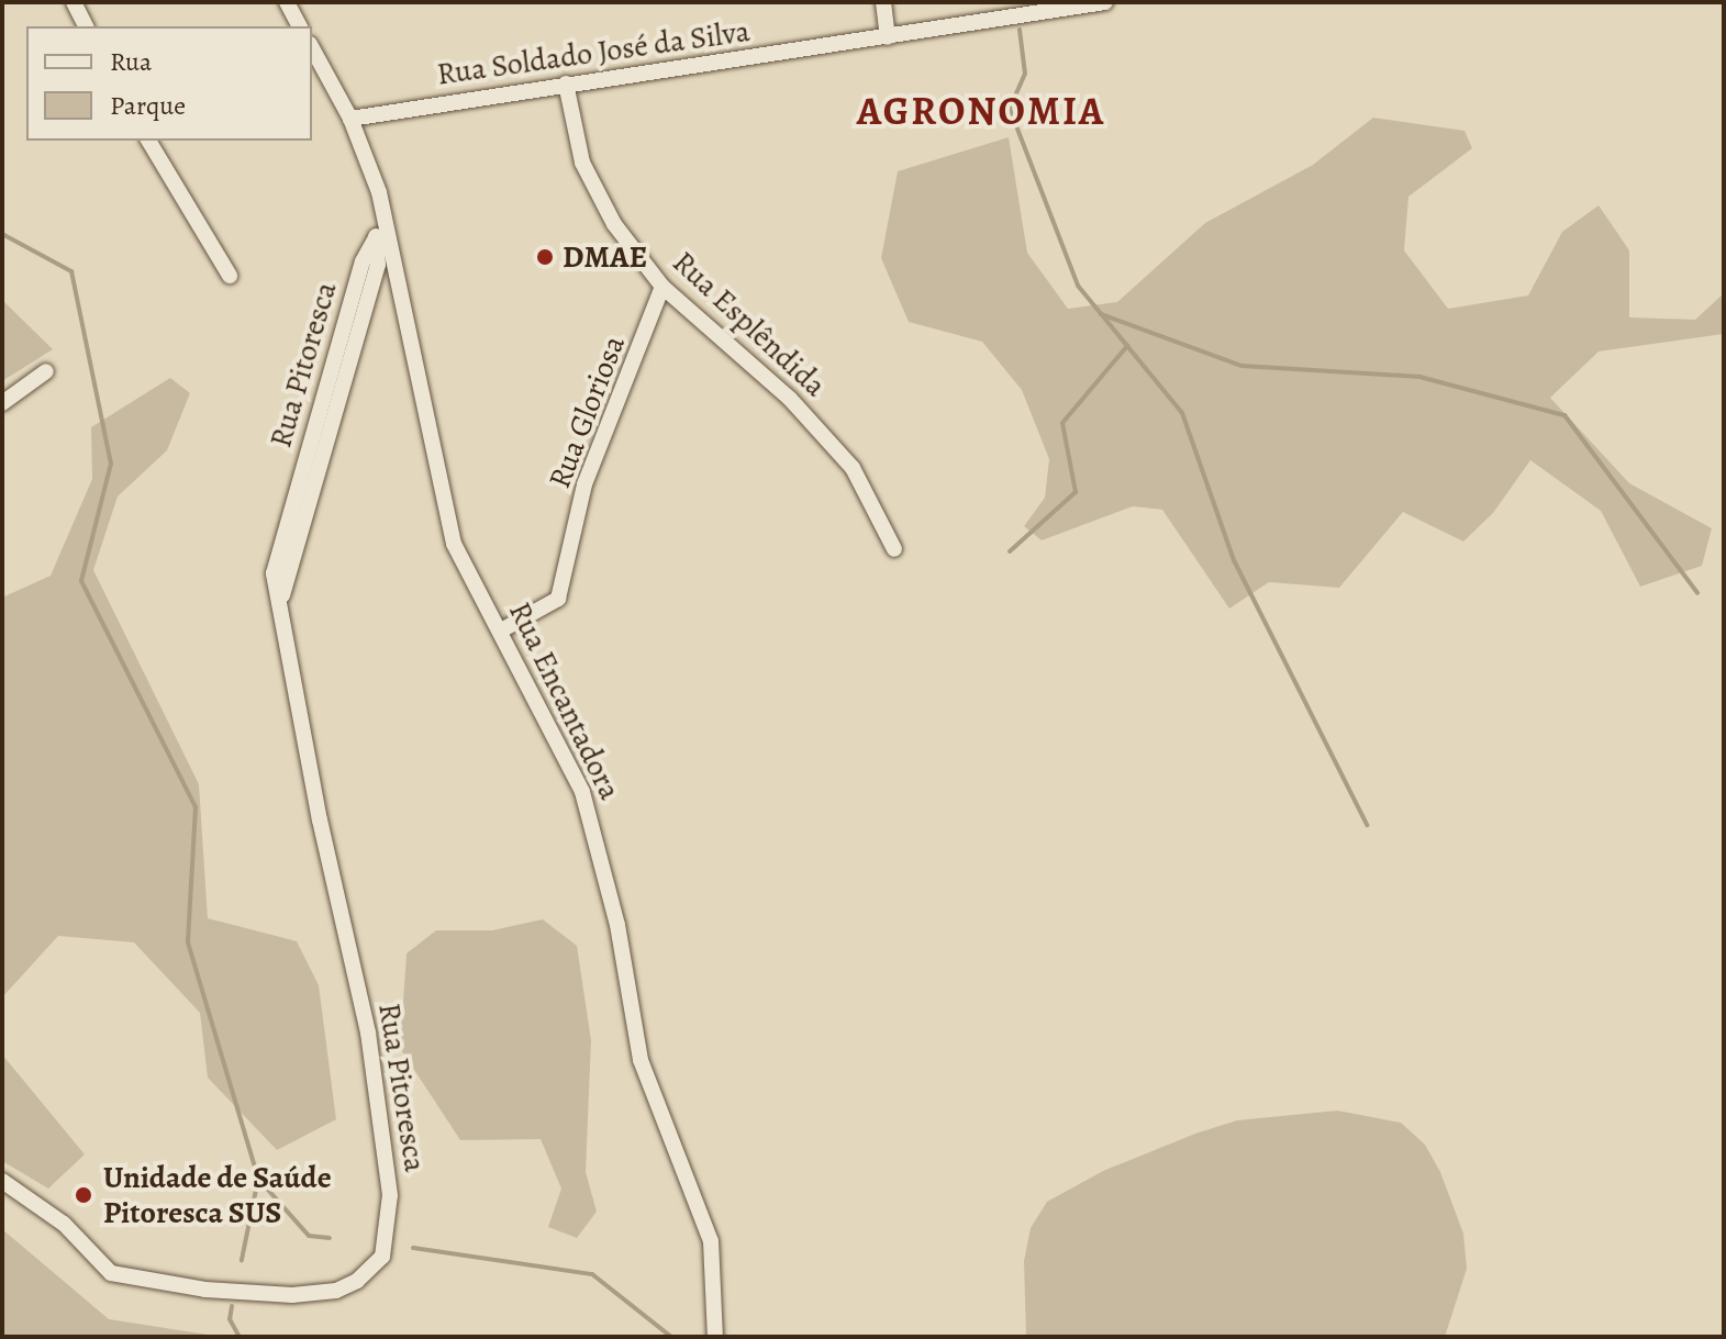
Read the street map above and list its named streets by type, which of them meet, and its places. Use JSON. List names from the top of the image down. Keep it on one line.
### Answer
{"streets":{"street":["Rua Soldado José da Silva","Rua Esplêndida","Rua Pitoresca","Rua Gloriosa","Rua Encantadora"]},"crossings":[["Rua Soldado José da Silva","Rua Esplêndida"],["Rua Soldado José da Silva","Rua Encantadora"],["Rua Esplêndida","Rua Gloriosa"],["Rua Pitoresca","Rua Encantadora"],["Rua Gloriosa","Rua Encantadora"]],"districts":["AGRONOMIA"],"places":["DMAE","Unidade de Saúde Pitoresca SUS"],"legend":["Rua","Parque"]}
